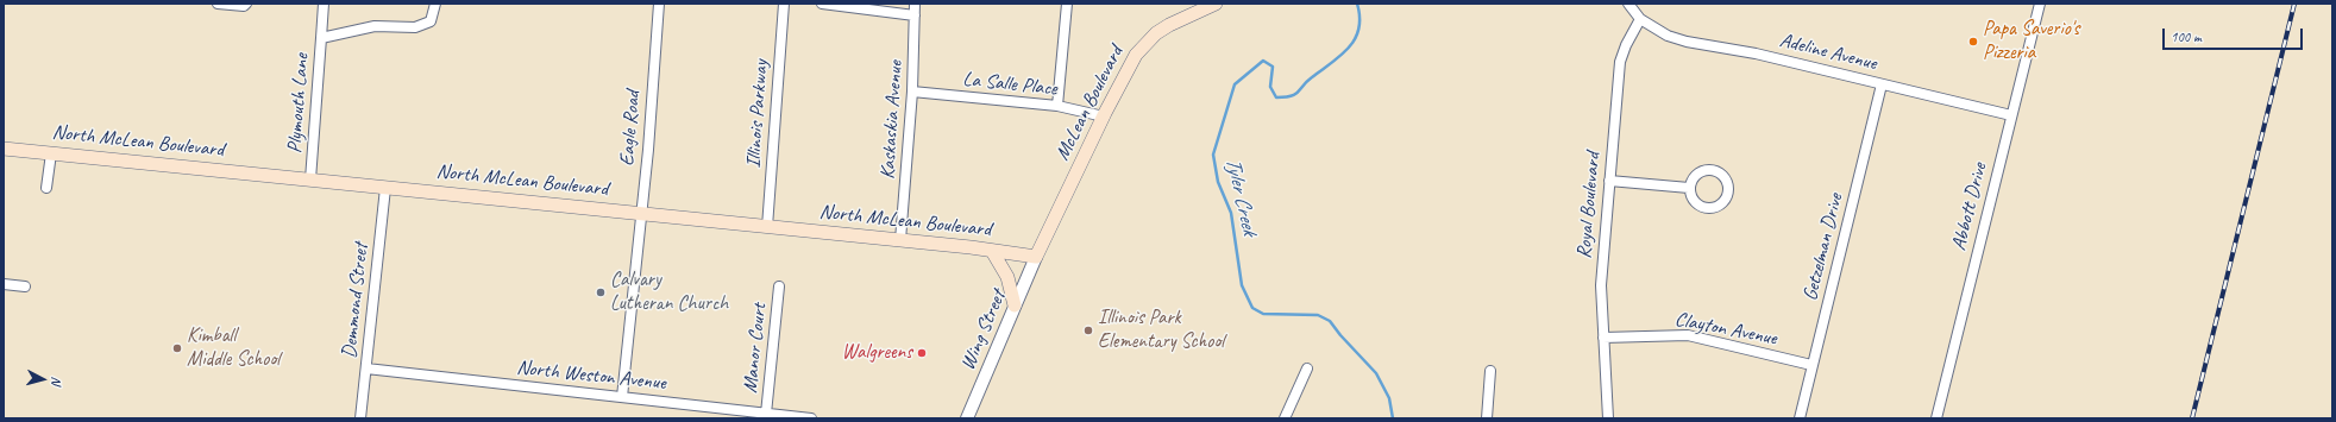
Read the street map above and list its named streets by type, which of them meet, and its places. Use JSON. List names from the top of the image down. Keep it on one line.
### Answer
{"streets":{"main road":["McLean Boulevard","North McLean Boulevard"],"street":["Adeline Avenue","La Salle Place","Plymouth Lane","Illinois Parkway","Kaskaskia Avenue","Eagle Road","Royal Boulevard","Abbott Drive","Getzelman Drive","Demmond Street","Clayton Avenue","Wing Street","Manor Court","North Weston Avenue"]},"crossings":[["Adeline Avenue","Royal Boulevard"],["Adeline Avenue","Abbott Drive"],["Adeline Avenue","Getzelman Drive"],["La Salle Place","McLean Boulevard"],["La Salle Place","Kaskaskia Avenue"],["Plymouth Lane","North McLean Boulevard"],["McLean Boulevard","North McLean Boulevard"],["McLean Boulevard","Wing Street"],["Illinois Parkway","North McLean Boulevard"],["Kaskaskia Avenue","North McLean Boulevard"],["Eagle Road","North McLean Boulevard"],["Eagle Road","North Weston Avenue"],["North McLean Boulevard","Demmond Street"],["North McLean Boulevard","Wing Street"],["Royal Boulevard","Clayton Avenue"],["Getzelman Drive","Clayton Avenue"],["Demmond Street","North Weston Avenue"],["Manor Court","North Weston Avenue"]],"water":["Tyler Creek"],"places":["Papa Saverio's Pizzeria","Calvary Lutheran Church","Illinois Park Elementary School","Kimball Middle School","Walgreens"],"scale_bar":"100 m","north":"right"}
